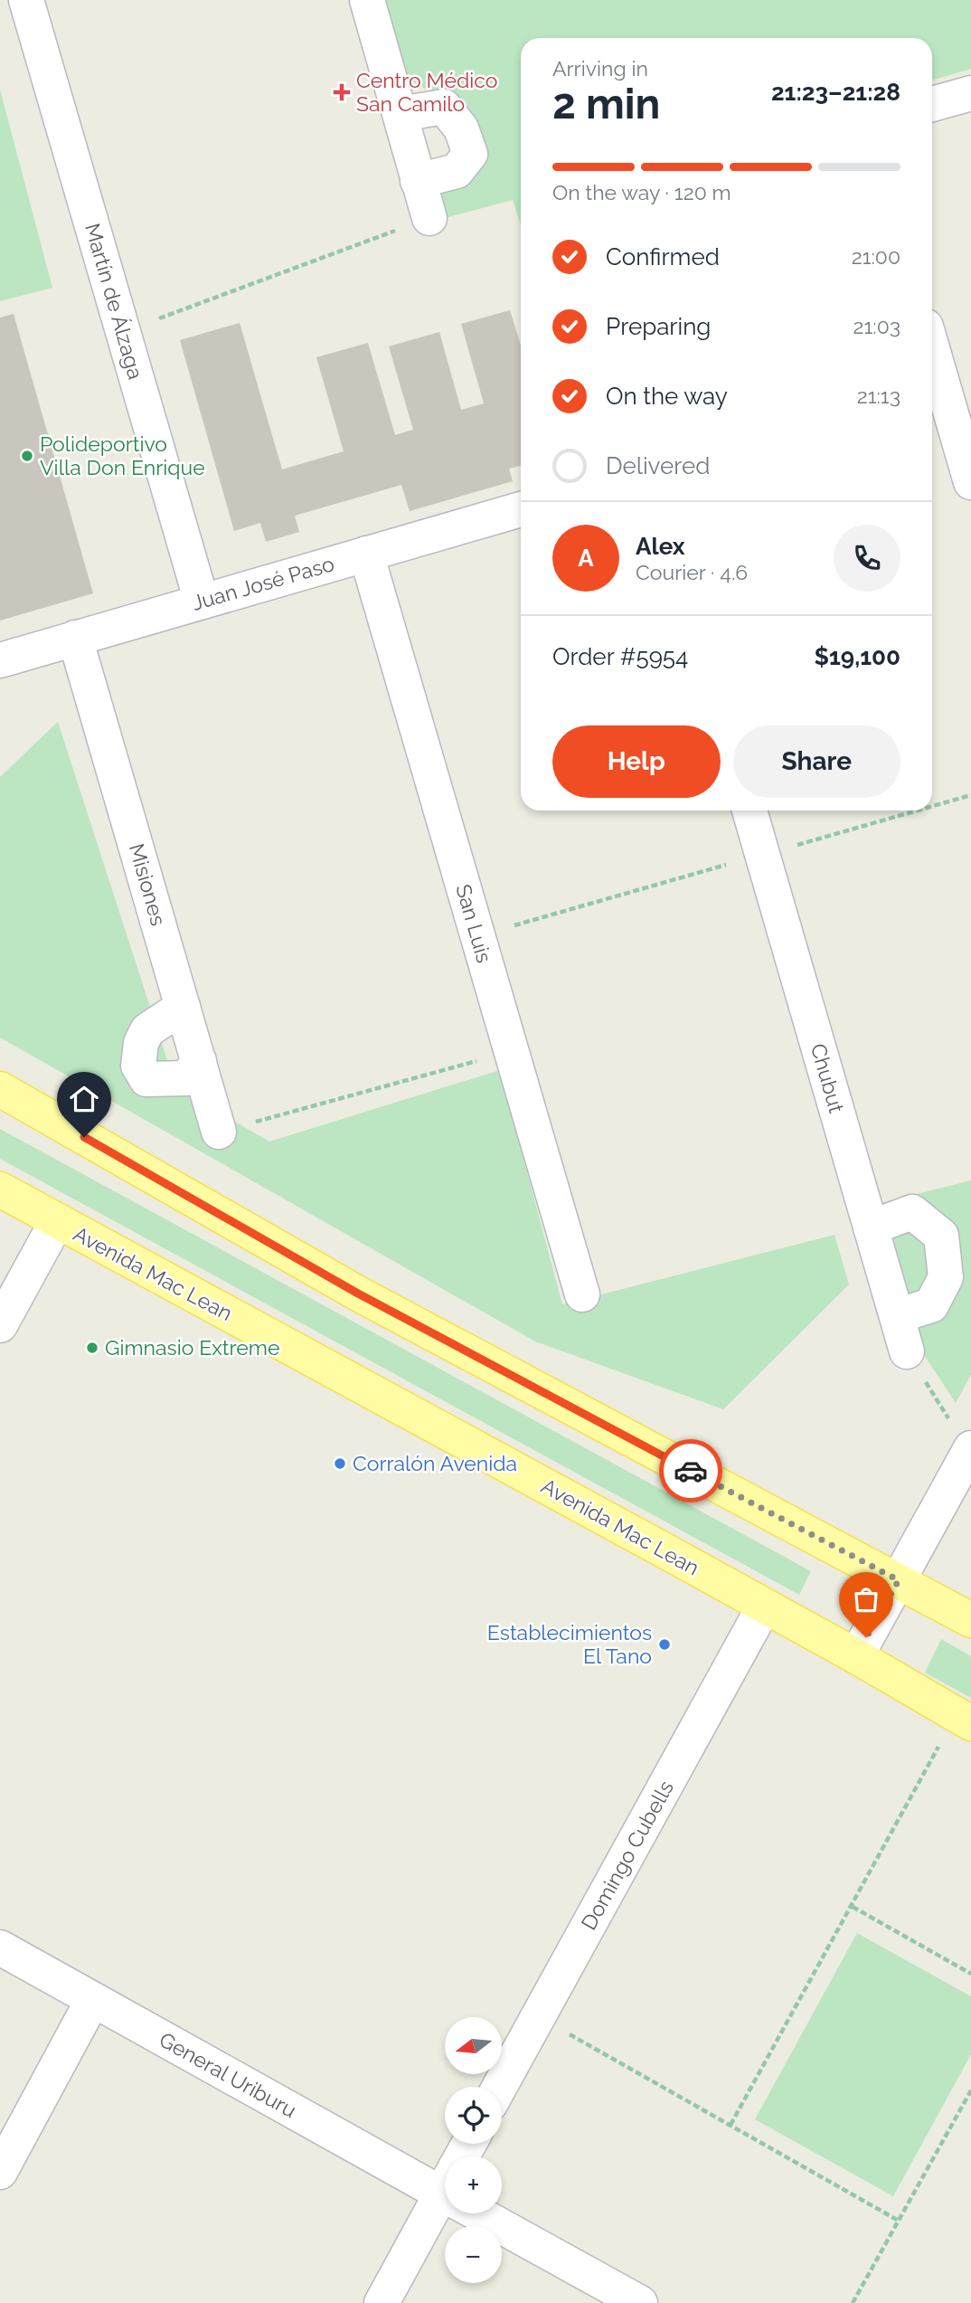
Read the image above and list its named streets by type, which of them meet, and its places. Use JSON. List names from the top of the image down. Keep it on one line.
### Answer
{"streets":{"main road":["Avenida Mac Lean"],"street":["Martín de Álzaga","Juan José Paso","Misiones","San Luis","Chubut","Domingo Cubells","General Uriburu"]},"crossings":[["Martín de Álzaga","Juan José Paso"],["Juan José Paso","Misiones"],["Juan José Paso","San Luis"],["Avenida Mac Lean","Domingo Cubells"]],"places":{"health":["Centro Médico San Camilo"],"other":["Polideportivo Villa Don Enrique","Gimnasio Extreme","Corralón Avenida","Establecimientos El Tano"]},"north":"left","page":{"heading":["2 min","Arriving in","21:23–21:28"],"panel":["Alex","Courier · 4.6","Order #5954","$19,100"],"bar":"On the way · 120 m","list":[["Confirmed","21:00"],["Preparing","21:03"],["On the way","21:13"],"Delivered"],"round":"A","buttons":["Help","Share"],"map_buttons":["+","−"]}}
